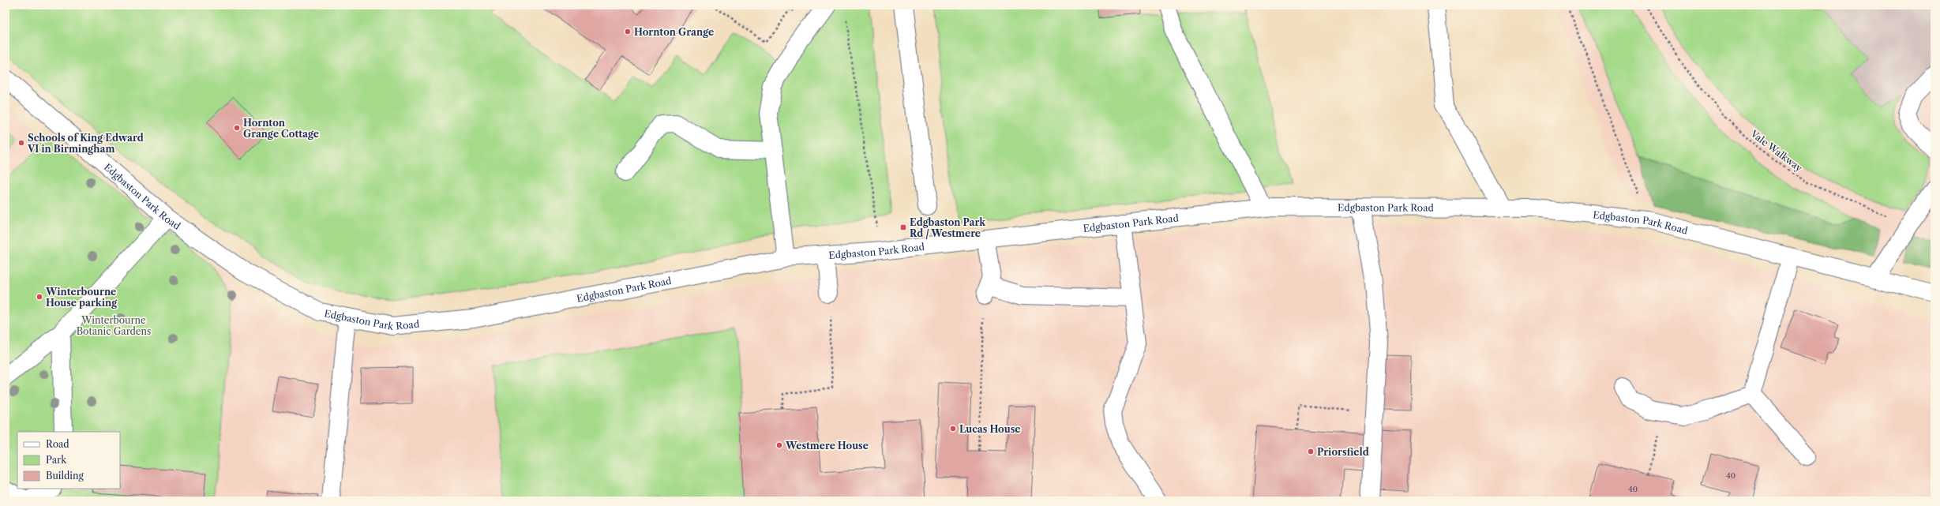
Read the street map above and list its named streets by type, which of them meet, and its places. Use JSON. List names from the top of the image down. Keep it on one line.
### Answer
{"streets":{"street":["Edgbaston Park Road"],"path":["Vale Walkway"]},"parks":["Winterbourne Botanic Gardens"],"places":{"other":["Hornton Grange","Hornton Grange Cottage","Schools of King Edward VI in Birmingham","Winterbourne House parking","Lucas House","Westmere House","Priorsfield"],"transit":["Edgbaston Park Rd / Westmere"]},"house_numbers":["40","40"],"legend":["Road","Park","Building"]}
